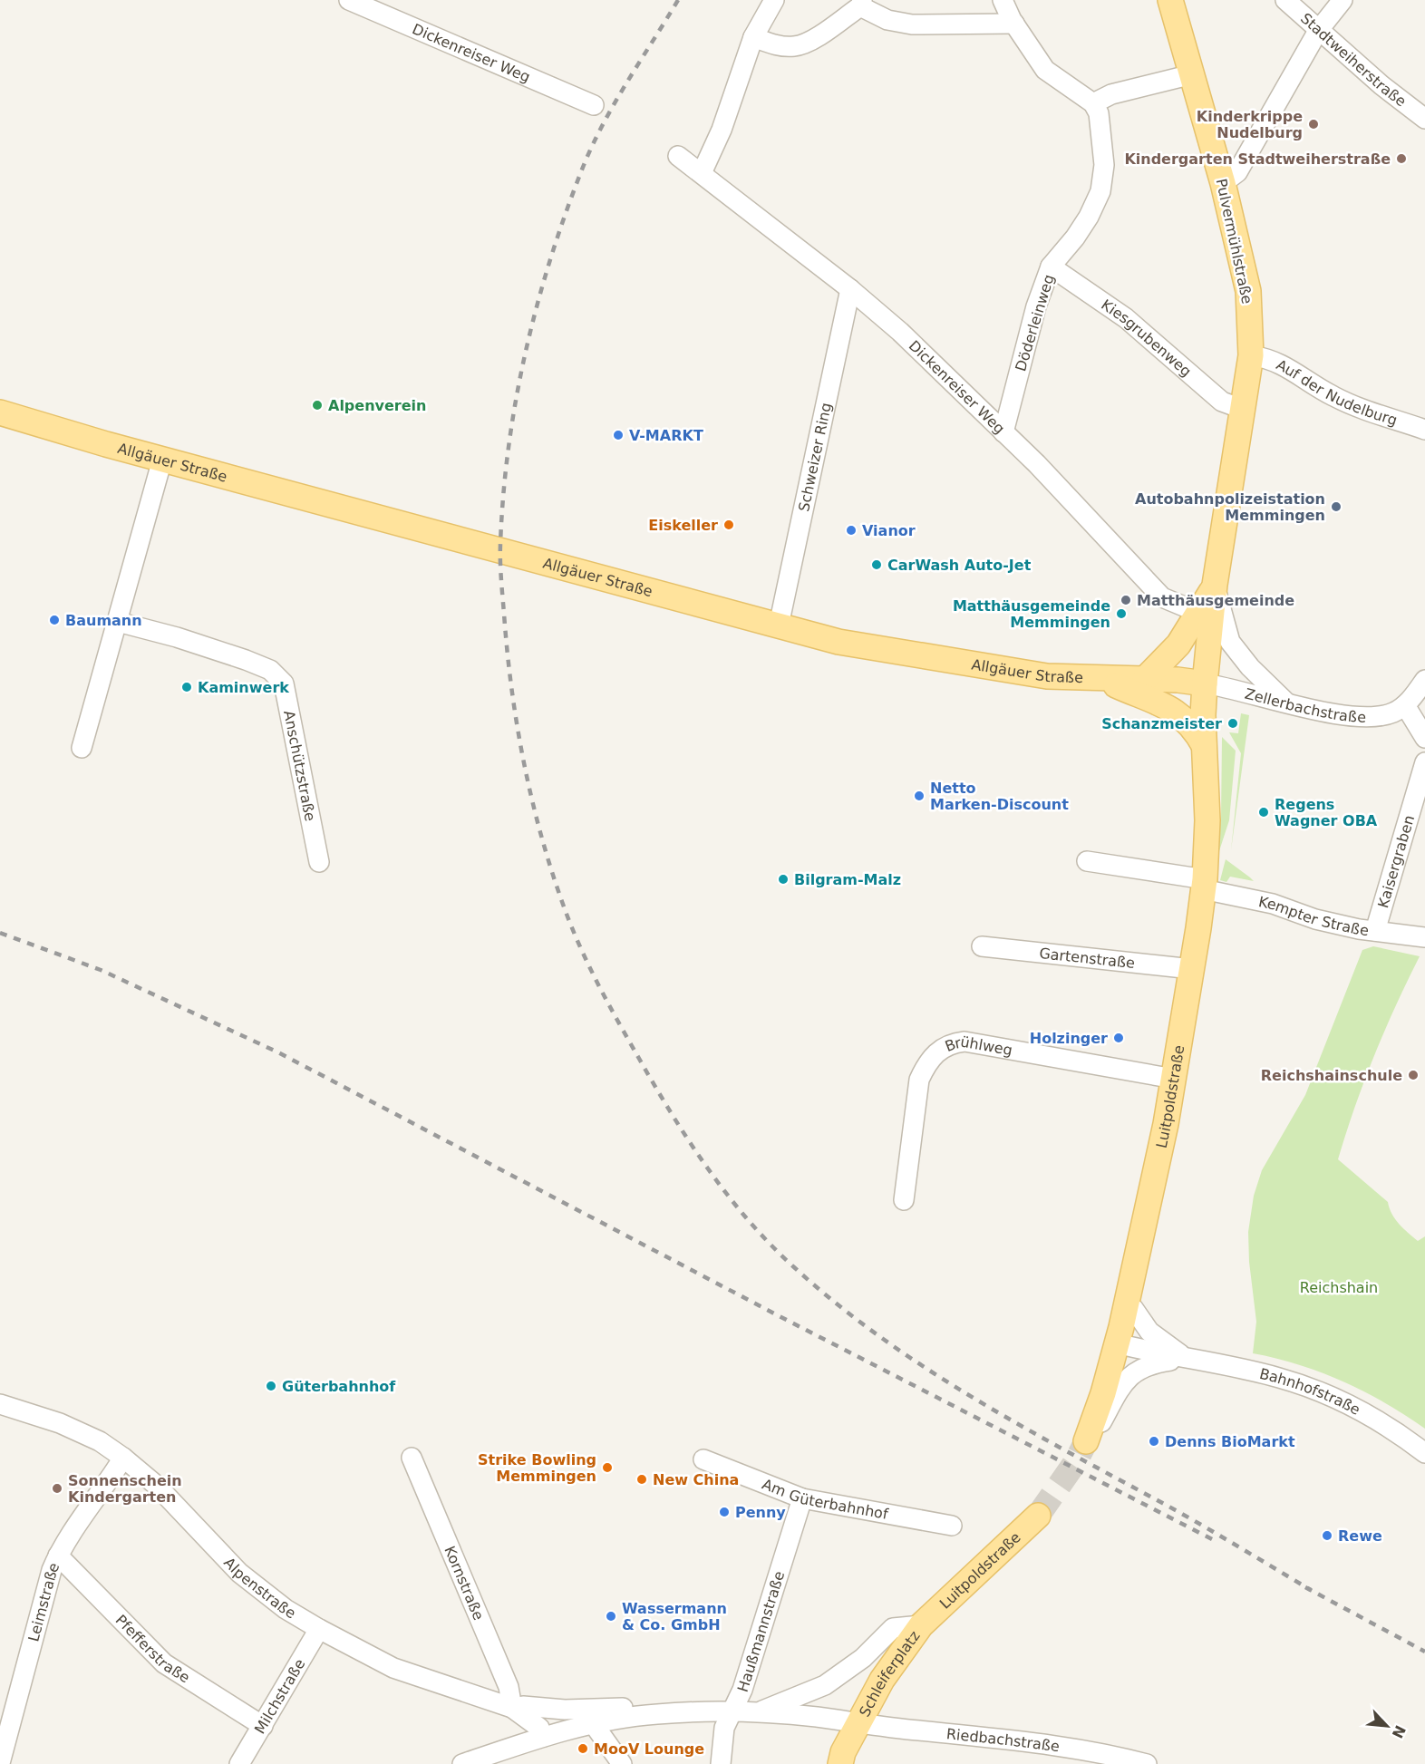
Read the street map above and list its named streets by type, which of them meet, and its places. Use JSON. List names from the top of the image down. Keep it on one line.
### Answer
{"streets":{"main road":["Pulvermühlstraße","Allgäuer Straße","Luitpoldstraße","Schleiferplatz"],"street":["Dickenreiser Weg","Stadtweiherstraße","Döderleinweg","Kiesgrubenweg","Auf der Nudelburg","Schweizer Ring","Zellerbachstraße","Anschützstraße","Kaisergraben","Kempter Straße","Gartenstraße","Brühlweg","Bahnhofstraße","Am Güterbahnhof","Kornstraße","Alpenstraße","Leimstraße","Haußmannstraße","Pfefferstraße","Milchstraße","Riedbachstraße"]},"crossings":[["Dickenreiser Weg","Döderleinweg"],["Dickenreiser Weg","Schweizer Ring"],["Pulvermühlstraße","Kiesgrubenweg"],["Pulvermühlstraße","Auf der Nudelburg"],["Pulvermühlstraße","Allgäuer Straße"],["Pulvermühlstraße","Zellerbachstraße"],["Pulvermühlstraße","Luitpoldstraße"],["Döderleinweg","Kiesgrubenweg"],["Schweizer Ring","Allgäuer Straße"],["Allgäuer Straße","Zellerbachstraße"],["Allgäuer Straße","Luitpoldstraße"],["Zellerbachstraße","Luitpoldstraße"],["Kaisergraben","Kempter Straße"],["Kempter Straße","Luitpoldstraße"],["Gartenstraße","Luitpoldstraße"],["Brühlweg","Luitpoldstraße"],["Luitpoldstraße","Bahnhofstraße"],["Luitpoldstraße","Schleiferplatz"],["Am Güterbahnhof","Haußmannstraße"],["Kornstraße","Alpenstraße"],["Alpenstraße","Leimstraße"],["Alpenstraße","Milchstraße"],["Leimstraße","Pfefferstraße"],["Pfefferstraße","Milchstraße"],["Schleiferplatz","Riedbachstraße"]],"parks":["Reichshain"],"places":["Kinderkrippe Nudelburg","Kindergarten Stadtweiherstraße","Alpenverein","V-MARKT","Autobahnpolizeistation Memmingen","Eiskeller","Vianor","CarWash Auto-Jet","Matthäusgemeinde","Matthäusgemeinde Memmingen","Baumann","Kaminwerk","Schanzmeister","Netto Marken-Discount","Regens Wagner OBA","Bilgram-Malz","Holzinger","Reichshainschule","Güterbahnhof","Denns BioMarkt","Strike Bowling Memmingen","New China","Sonnenschein Kindergarten","Penny","Rewe","Wassermann & Co. GmbH","MooV Lounge"],"north":"bottom right"}
